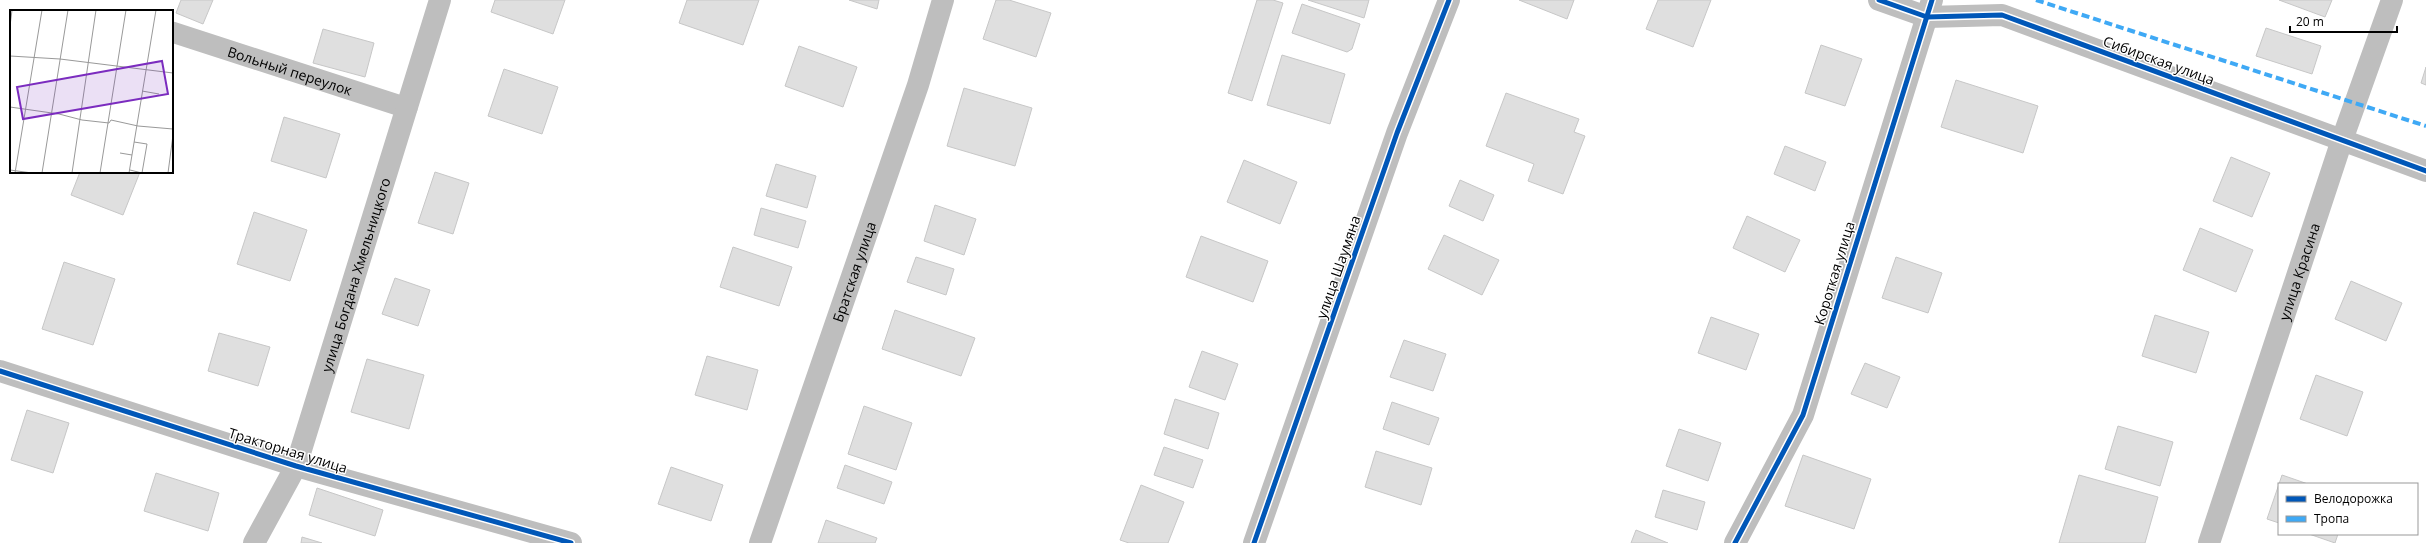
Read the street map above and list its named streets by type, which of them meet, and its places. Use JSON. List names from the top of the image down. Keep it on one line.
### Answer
{"streets":{"street":["Сибирская улица","улица Шаумяна","улица Красина","Братская улица","Короткая улица","улица Богдана Хмельницкого","Тракторная улица"],"lane":["Вольный переулок"]},"crossings":[["Сибирская улица","улица Красина"],["Сибирская улица","Короткая улица"],["Вольный переулок","улица Богдана Хмельницкого"],["улица Богдана Хмельницкого","Тракторная улица"]],"legend":["Велодорожка","Тропа"],"scale_bar":"20 m"}
